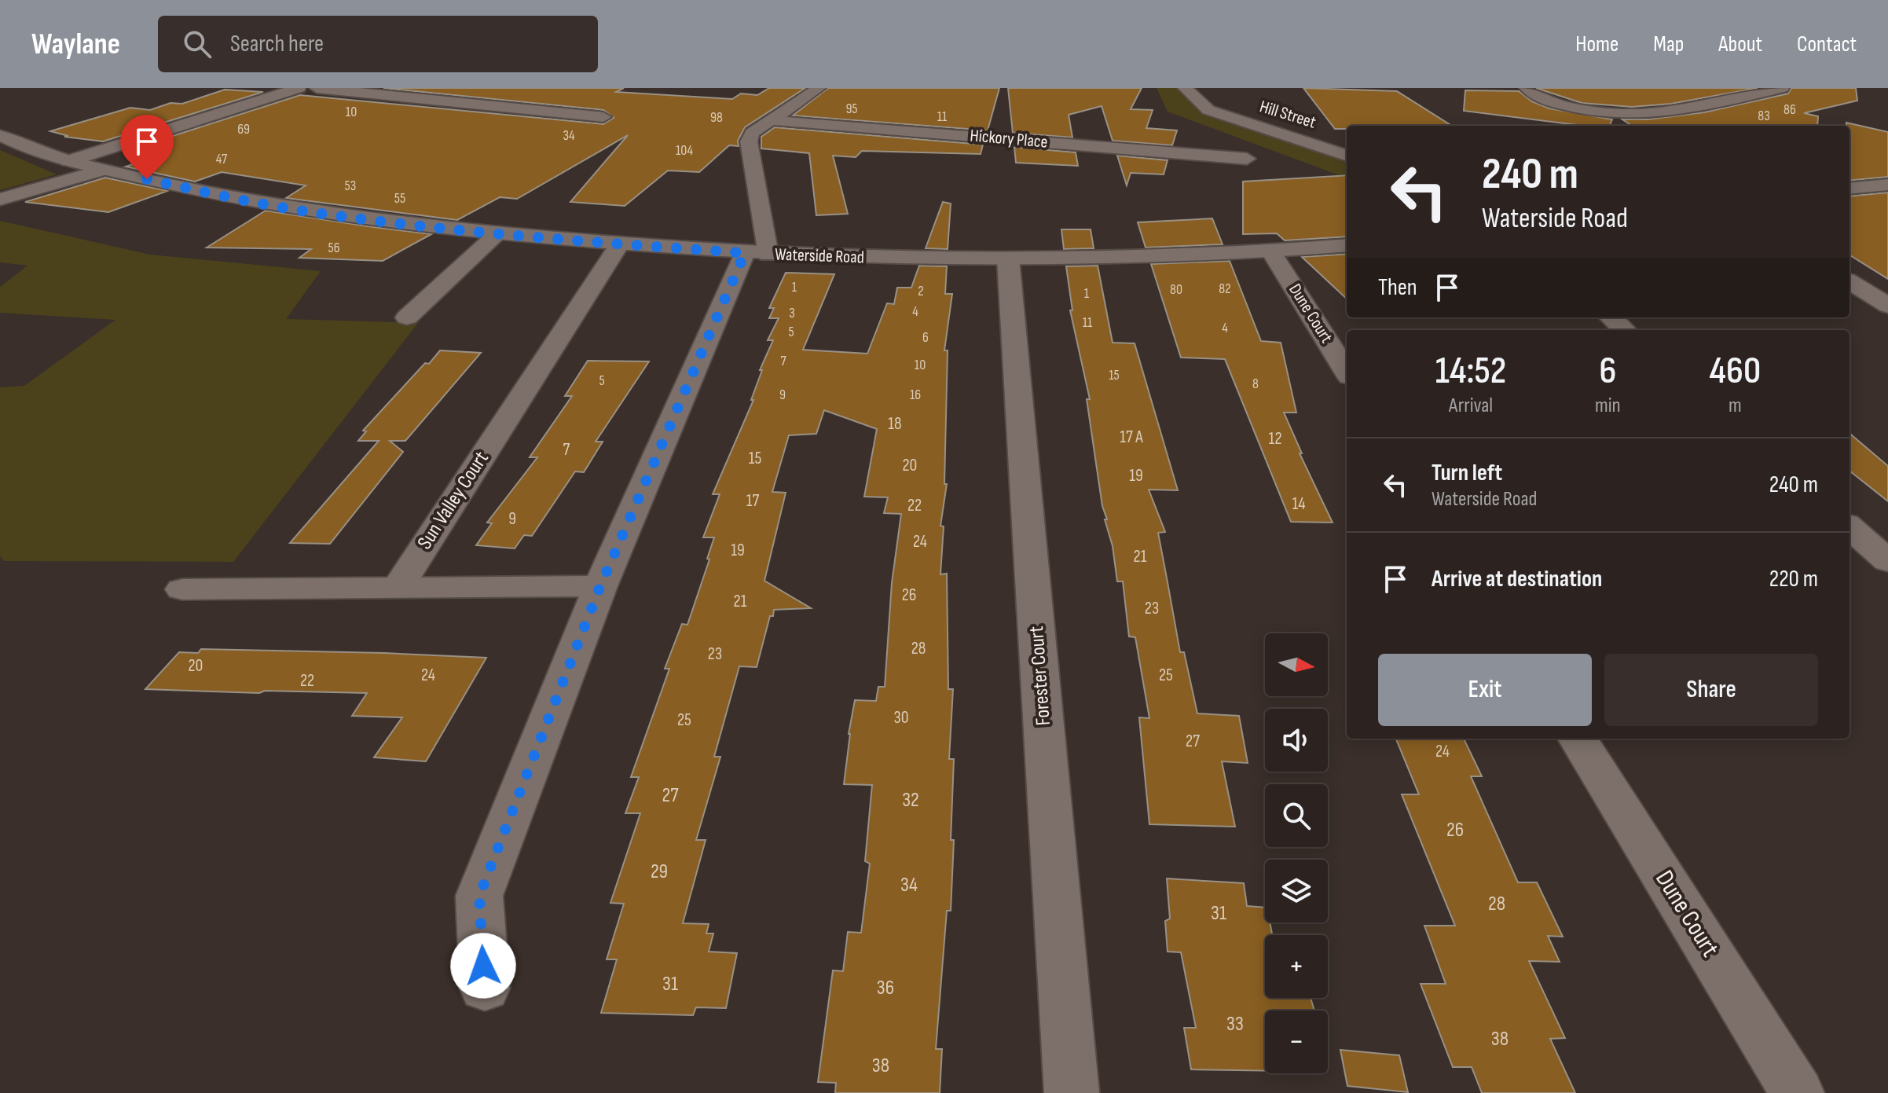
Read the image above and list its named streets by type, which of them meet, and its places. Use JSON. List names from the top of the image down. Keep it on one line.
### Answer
{"streets":{"street":["Hill Street","Hickory Place","Waterside Road","Dune Court","Sun Valley Court","Forester Court"]},"crossings":[["Waterside Road","Dune Court"],["Waterside Road","Sun Valley Court"],["Waterside Road","Forester Court"]],"house_numbers":["95","86","10","83","11","98","69","34","104","47","53","55","56","1","82","80","2","1","4","3","11","4","5","6","7","10","15","5","8","9","16","18","17 A","12","7","15","20","19","17","14","22","9","24","19","21","26","21","23","28","23","20","24","25","22","30","25","27","24","27","32","26","29","34","28","31","31","36","33","38","38"],"north":"right","page":{"header":"Waylane","search":"Search here","nav":["Home","Map","About","Contact"],"turn":["240 m","Waterside Road"],"then":"Then","eta":["14:52","Arrival","6","min","460","m"],"list":[{"name":"Turn left","note":"Waterside Road","value":"240 m"},{"name":"Arrive at destination","value":"220 m"}],"map_buttons":["+","−"],"buttons":["Exit","Share"]}}
